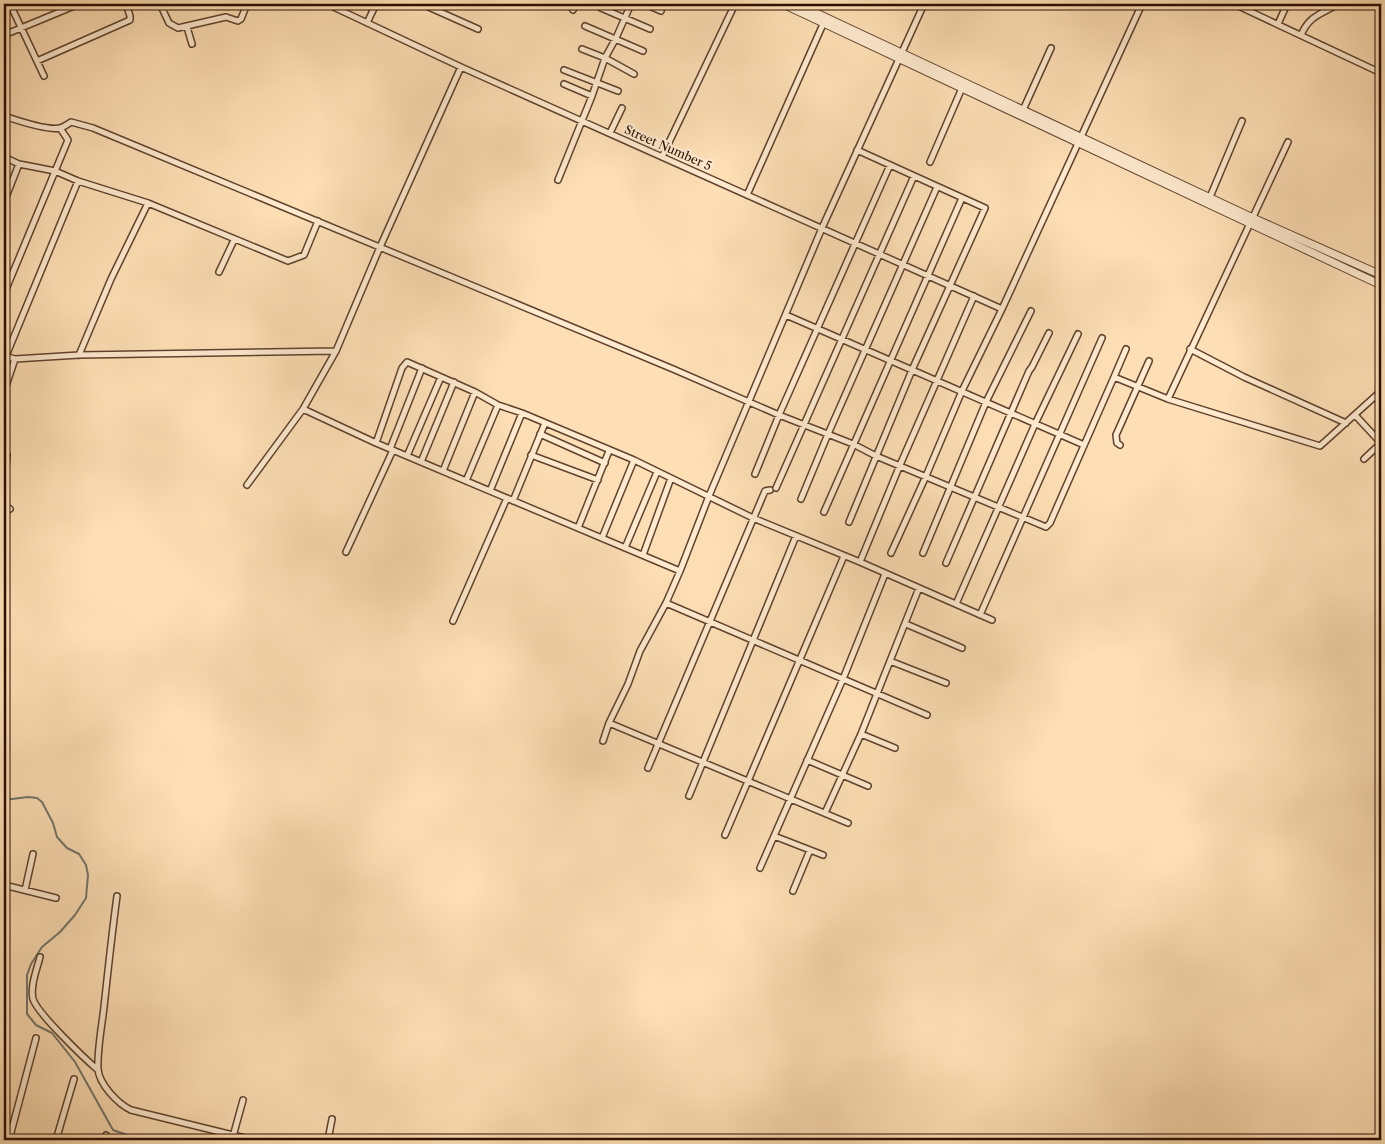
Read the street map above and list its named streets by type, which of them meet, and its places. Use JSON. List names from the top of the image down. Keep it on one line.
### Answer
{"streets":{"street":["Street Number 5"]}}
